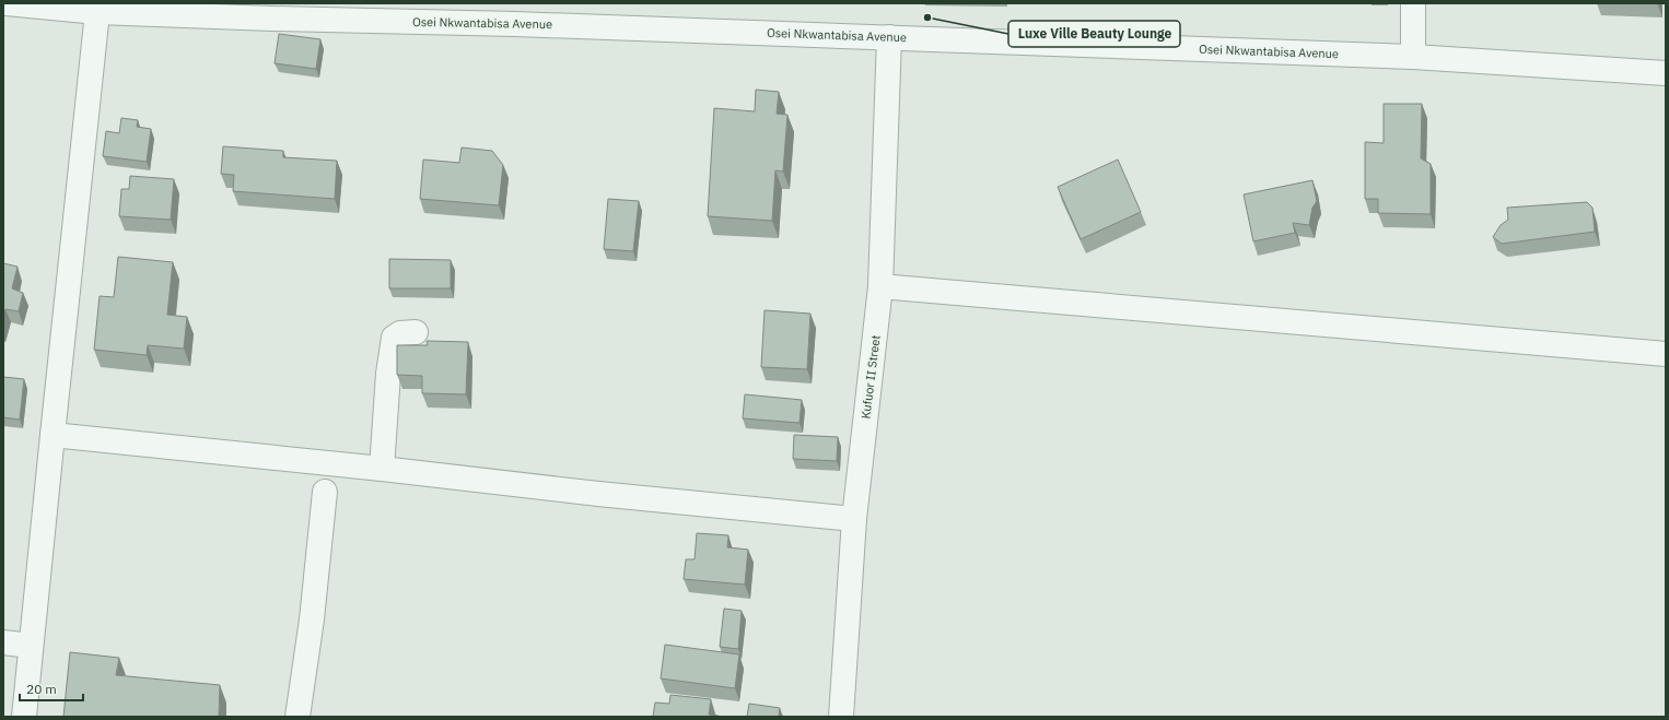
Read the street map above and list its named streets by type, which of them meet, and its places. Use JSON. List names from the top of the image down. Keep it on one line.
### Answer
{"streets":{"street":["Osei Nkwantabisa Avenue","Kufuor II Street"]},"crossings":[["Osei Nkwantabisa Avenue","Kufuor II Street"]],"places":["Luxe Ville Beauty Lounge"],"scale_bar":"20 m"}
